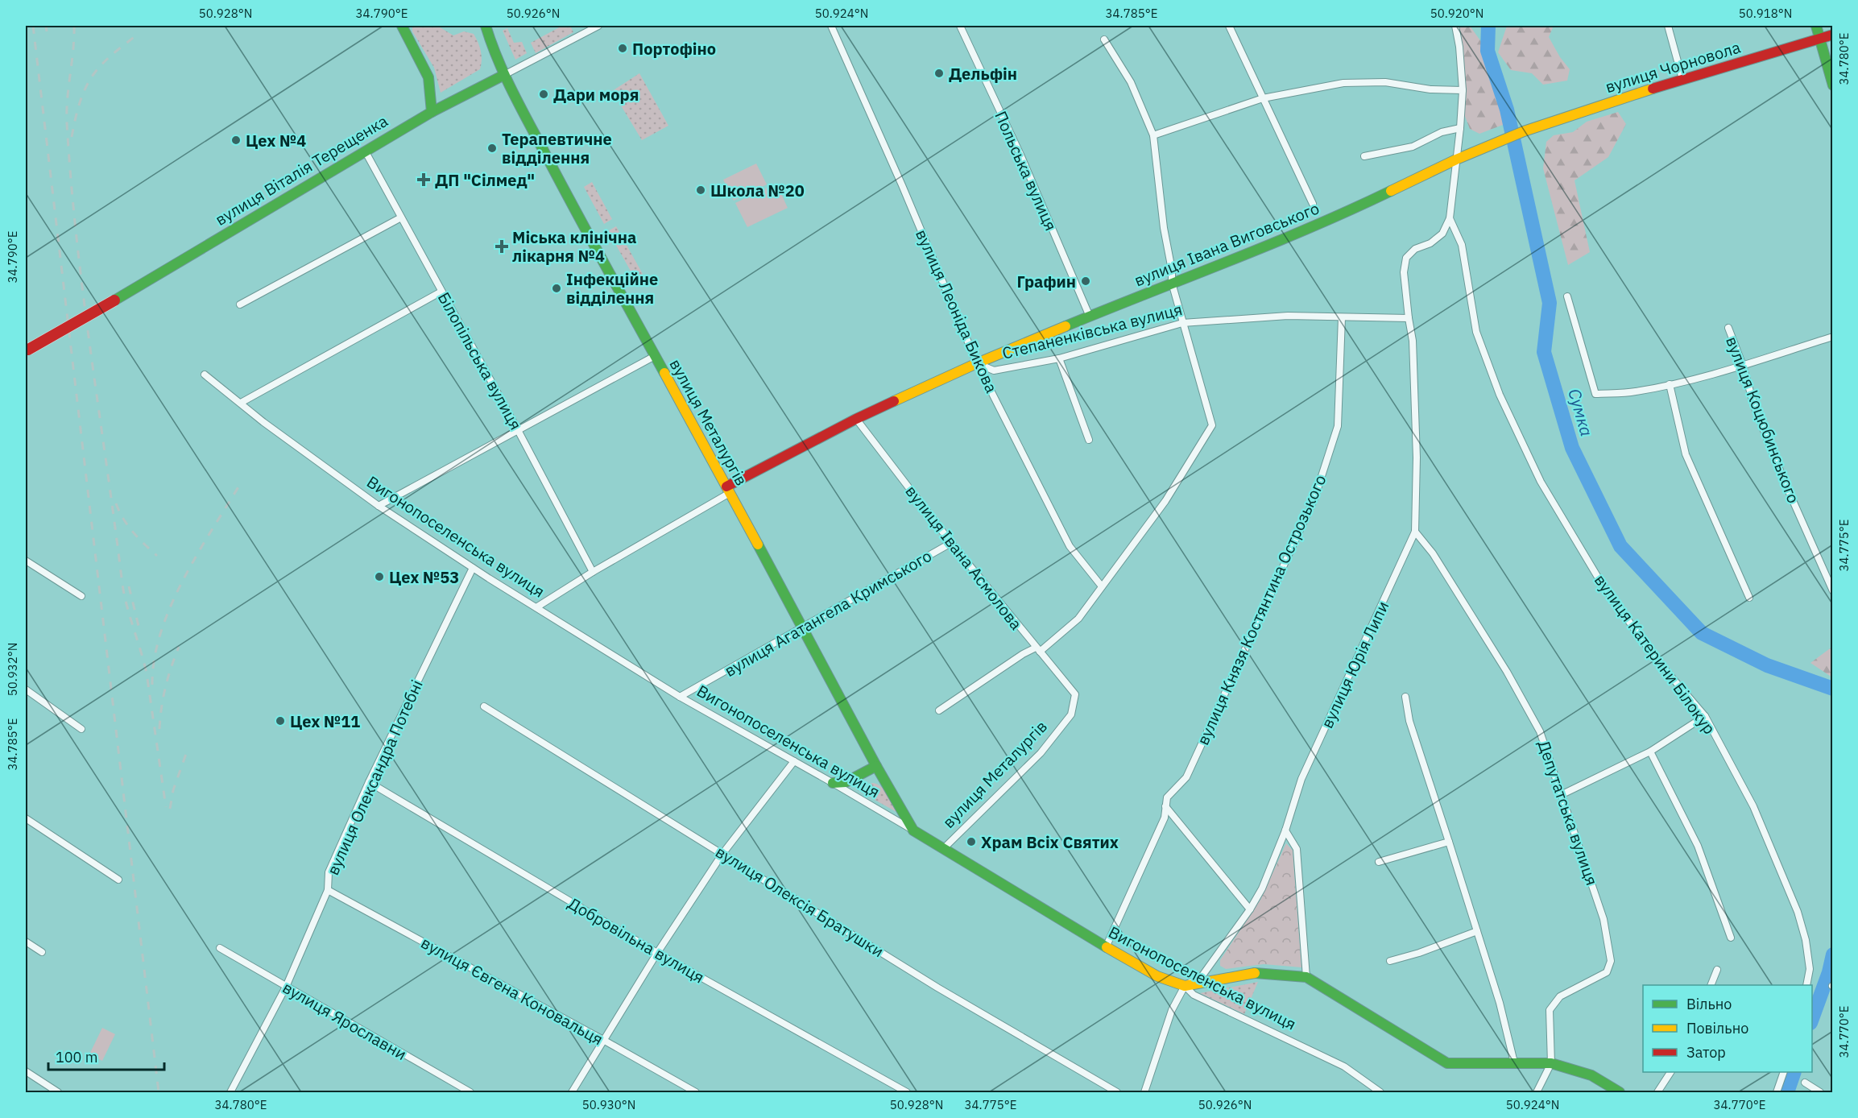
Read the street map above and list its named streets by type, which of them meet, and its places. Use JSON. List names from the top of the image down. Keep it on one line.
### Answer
{"streets":{"main road":["вулиця Чорновола","вулиця Віталія Терещенка","вулиця Івана Виговського","вулиця Металургів","Вигонопоселенська вулиця"],"street":["Польська вулиця","вулиця Леоніда Бикова","Степаненківська вулиця","Білопільська вулиця","вулиця Коцюбинського","вулиця Івана Асмолова","вулиця Князя Костянтина Острозького","вулиця Агатангела Кримського","вулиця Катерини Білокур","вулиця Юрія Липи","вулиця Олександра Потебні","Депутатська вулиця","вулиця Олексія Братушки","Добровільна вулиця","вулиця Євгена Коновальця","вулиця Ярославни"]},"crossings":[["вулиця Чорновола","вулиця Івана Виговського"],["вулиця Віталія Терещенка","Білопільська вулиця"],["вулиця Віталія Терещенка","вулиця Металургів"],["Польська вулиця","вулиця Івана Виговського"],["вулиця Івана Виговського","вулиця Леоніда Бикова"],["вулиця Івана Виговського","Степаненківська вулиця"],["вулиця Леоніда Бикова","Степаненківська вулиця"],["Степаненківська вулиця","вулиця Князя Костянтина Острозького"],["Степаненківська вулиця","вулиця Юрія Липи"],["вулиця Металургів","Вигонопоселенська вулиця"],["вулиця Металургів","вулиця Івана Асмолова"],["вулиця Металургів","вулиця Агатангела Кримського"],["Вигонопоселенська вулиця","вулиця Князя Костянтина Острозького"],["Вигонопоселенська вулиця","вулиця Агатангела Кримського"],["Вигонопоселенська вулиця","вулиця Юрія Липи"],["Вигонопоселенська вулиця","вулиця Олександра Потебні"],["вулиця Івана Асмолова","вулиця Агатангела Кримського"],["вулиця Катерини Білокур","вулиця Юрія Липи"],["вулиця Юрія Липи","Депутатська вулиця"],["вулиця Олександра Потебні","Добровільна вулиця"],["вулиця Олександра Потебні","вулиця Євгена Коновальця"],["вулиця Олександра Потебні","вулиця Ярославни"]],"water":["Сумка"],"places":{"other":["Портофіно","Дельфін","Дари моря","Цех №4","Терапевтичне відділення","Школа №20","Графин","Інфекційне відділення","Цех №53","Цех №11","Храм Всіх Святих"],"health":["ДП \"Сілмед\"","Міська клінічна лікарня №4"]},"legend":["Вільно","Повільно","Затор"],"scale_bar":"100 m","coordinates":["50.928°N","34.790°E","50.926°N","50.924°N","34.785°E","50.920°N","50.918°N","34.780°E","34.775°E","50.932°N","34.770°E","50.930°N"]}
